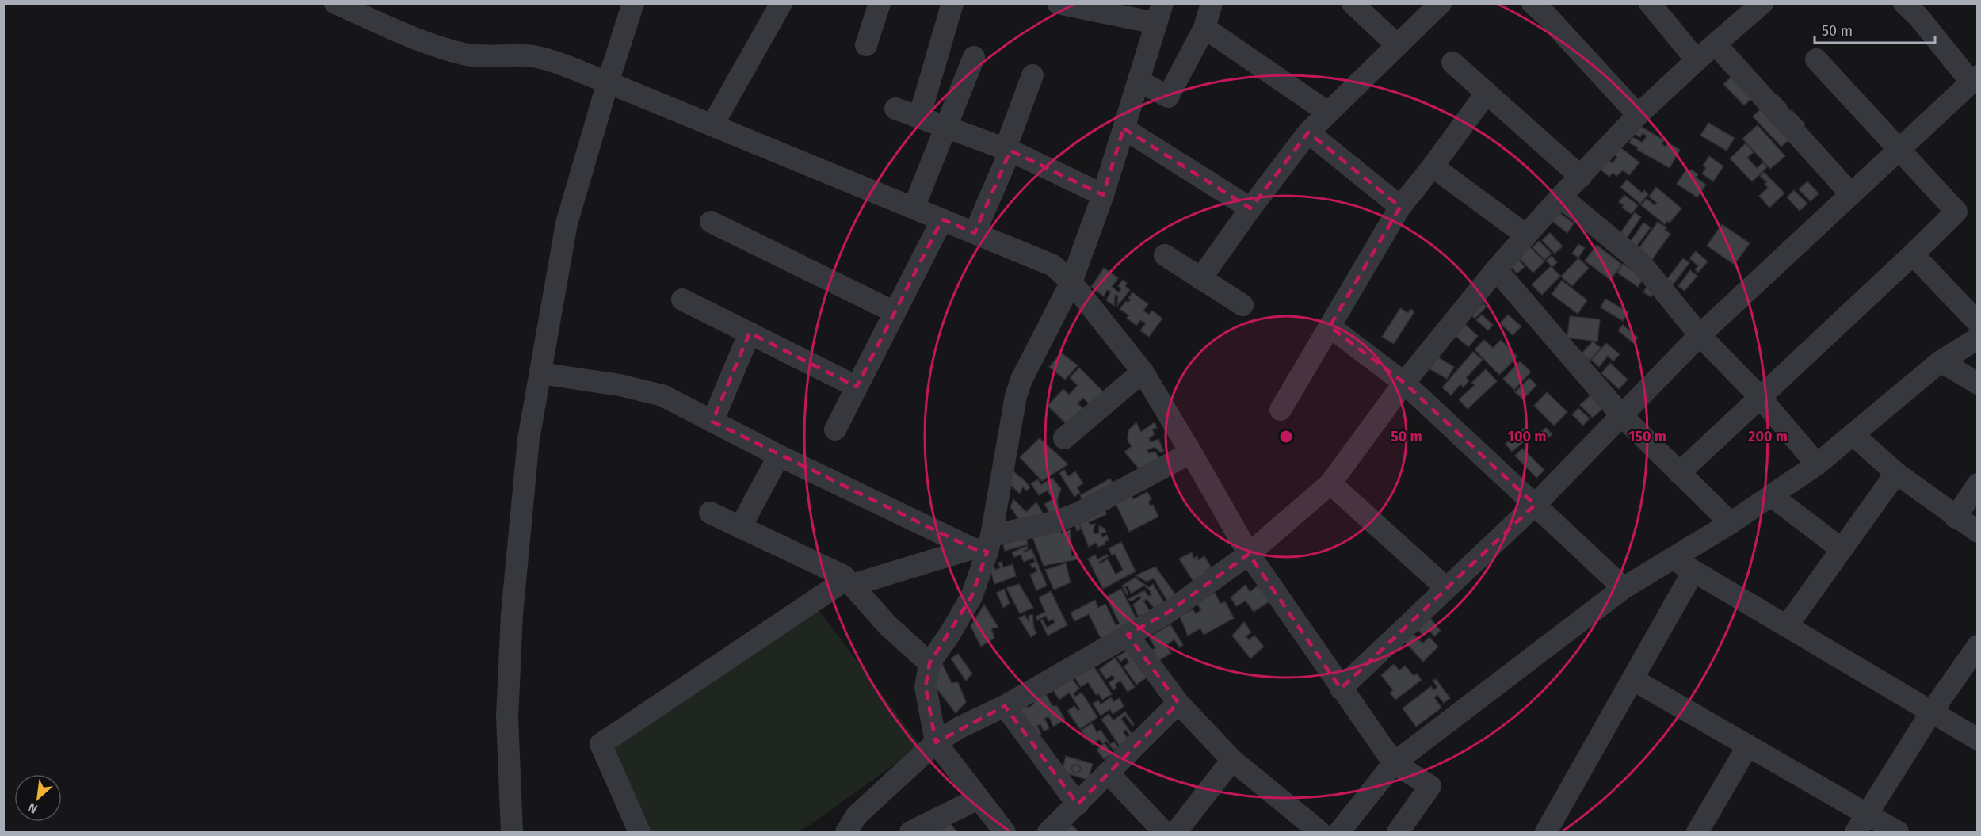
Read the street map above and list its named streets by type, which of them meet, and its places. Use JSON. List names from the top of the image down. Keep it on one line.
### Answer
{"scale_bar":"50 m","north":"bottom left","rings":["50 m","100 m","150 m","200 m"]}
